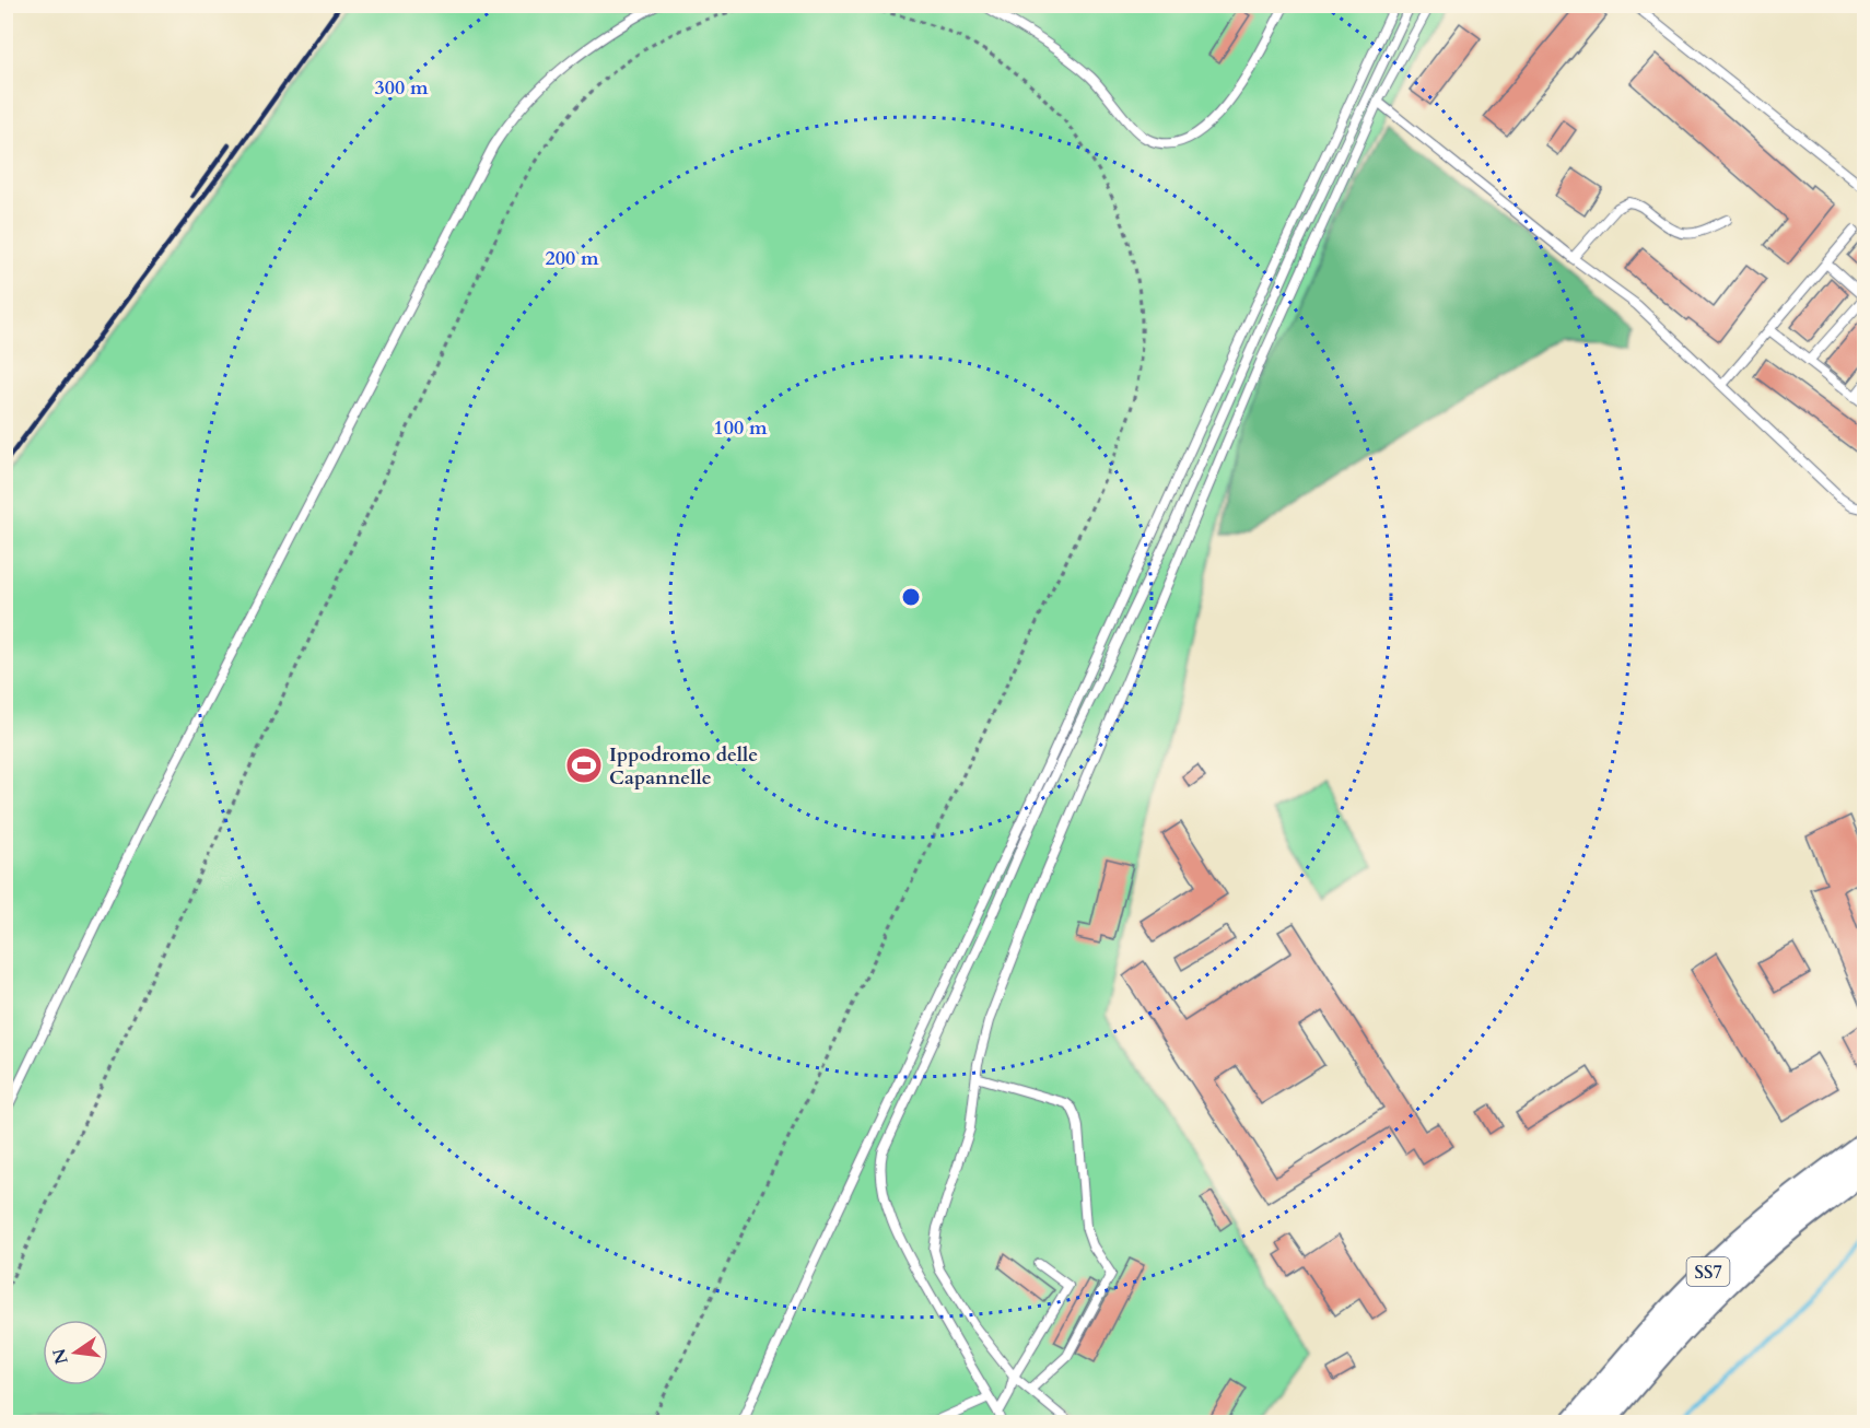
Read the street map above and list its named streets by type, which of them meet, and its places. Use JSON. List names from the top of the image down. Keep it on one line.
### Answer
{"streets":{"main road":["SS7"]},"places":{"sports":["Ippodromo delle Capannelle"]},"north":"left","rings":["300 m","200 m","100 m"]}
